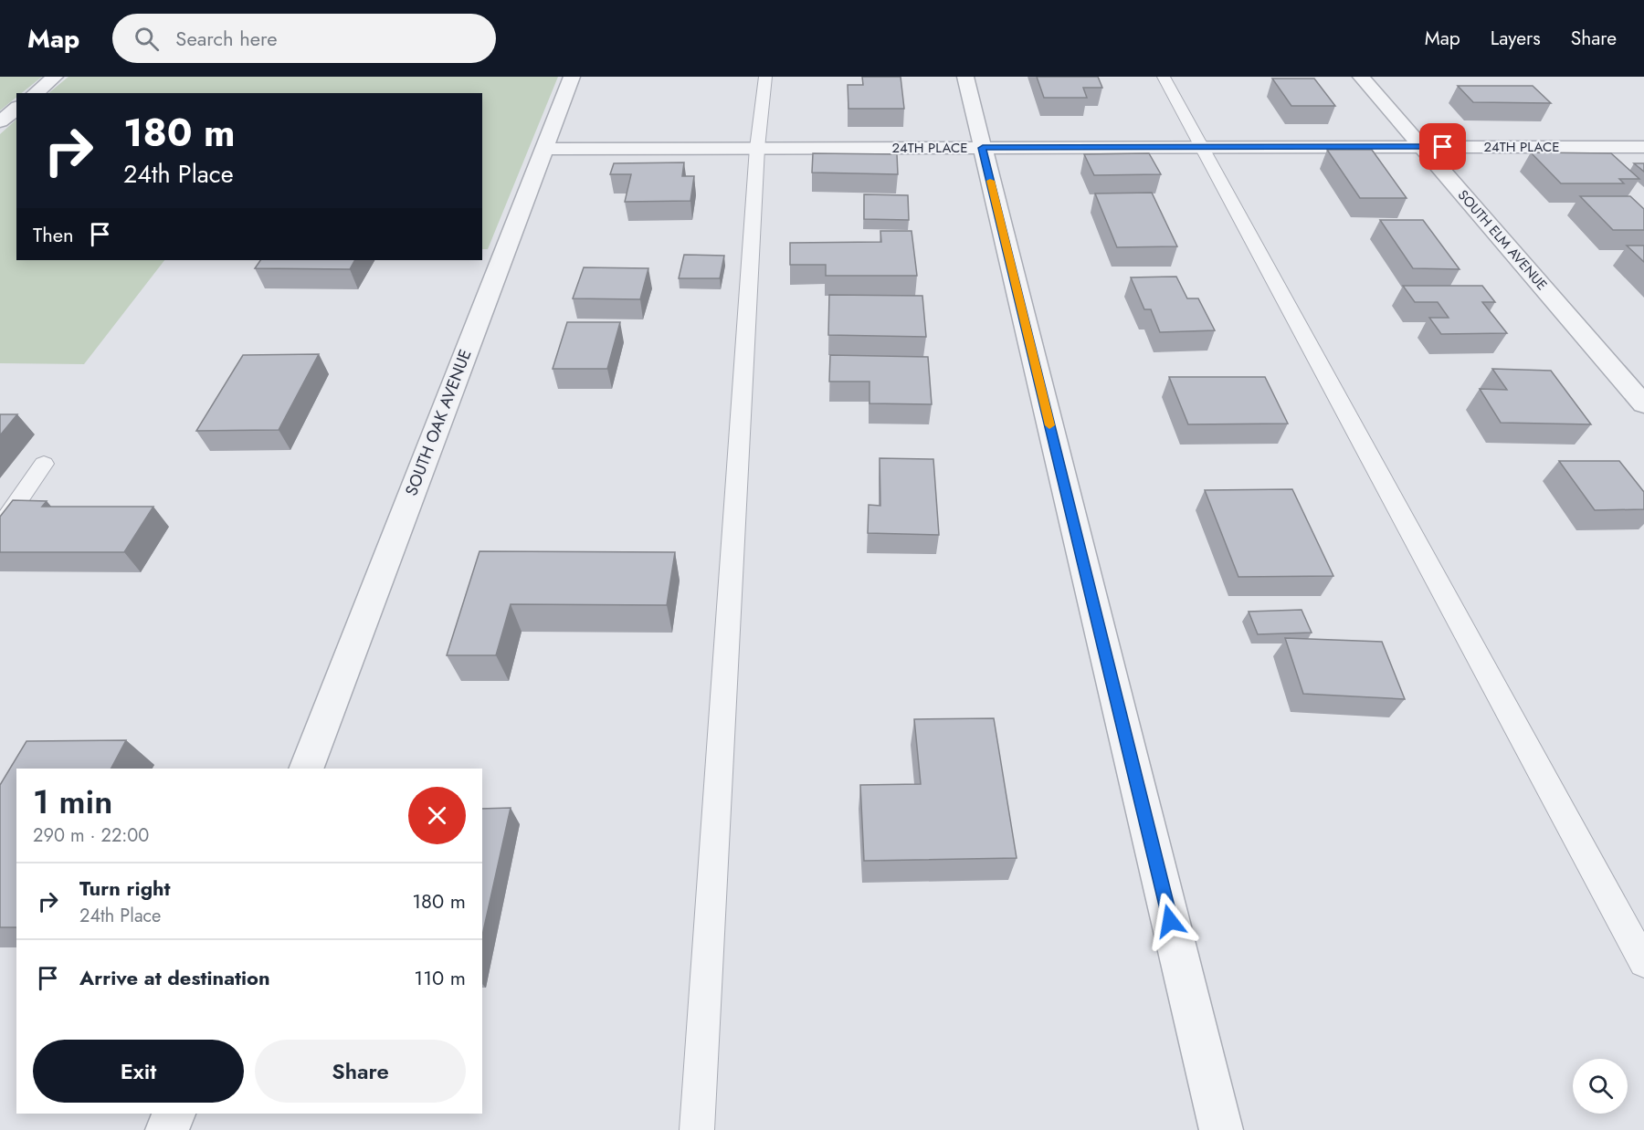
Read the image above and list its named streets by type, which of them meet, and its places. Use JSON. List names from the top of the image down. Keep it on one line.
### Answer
{"streets":{"street":["24TH PLACE","SOUTH ELM AVENUE","SOUTH OAK AVENUE"]},"crossings":[["24TH PLACE","SOUTH ELM AVENUE"],["24TH PLACE","SOUTH OAK AVENUE"]],"page":{"header":"Map","search":"Search here","nav":["Map","Layers","Share"],"turn":["180 m","24th Place"],"then":"Then","heading":["1 min","290 m · 22:00"],"list":[{"name":"Turn right","note":"24th Place","value":"180 m"},{"name":"Arrive at destination","value":"110 m"}],"buttons":["Exit","Share"]}}
